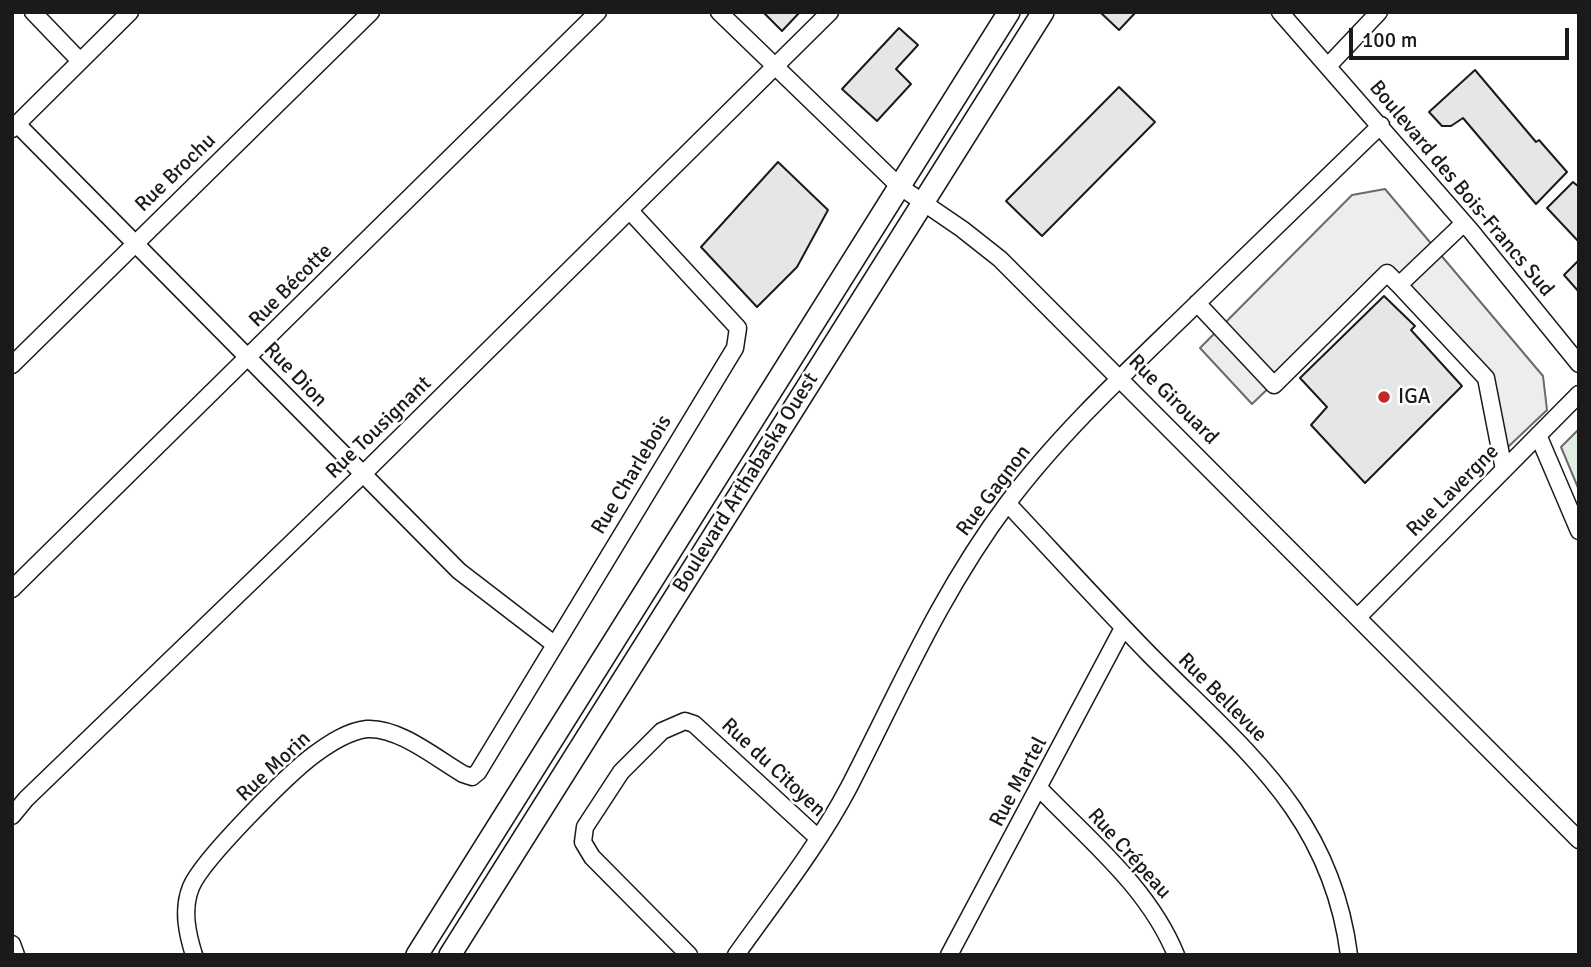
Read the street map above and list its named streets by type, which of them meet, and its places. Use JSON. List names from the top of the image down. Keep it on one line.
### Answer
{"streets":{"main road":["Boulevard Arthabaska Ouest"],"street":["Rue Brochu","Boulevard des Bois-Francs Sud","Rue Bécotte","Rue Dion","Rue Girouard","Rue Tousignant","Rue Charlebois","Rue Gagnon","Rue Lavergne","Rue Bellevue","Rue Morin","Rue du Citoyen","Rue Martel","Rue Crépeau"]},"crossings":[["Rue Brochu","Rue Dion"],["Boulevard des Bois-Francs Sud","Rue Gagnon"],["Rue Bécotte","Rue Dion"],["Rue Dion","Rue Tousignant"],["Rue Dion","Rue Charlebois"],["Rue Girouard","Rue Tousignant"],["Rue Girouard","Boulevard Arthabaska Ouest"],["Rue Girouard","Rue Gagnon"],["Rue Girouard","Rue Lavergne"],["Rue Tousignant","Rue Charlebois"],["Rue Charlebois","Rue Morin"],["Rue Gagnon","Rue Bellevue"],["Rue Gagnon","Rue du Citoyen"],["Rue Bellevue","Rue Martel"],["Rue Martel","Rue Crépeau"]],"places":["IGA"],"scale_bar":"100 m"}
